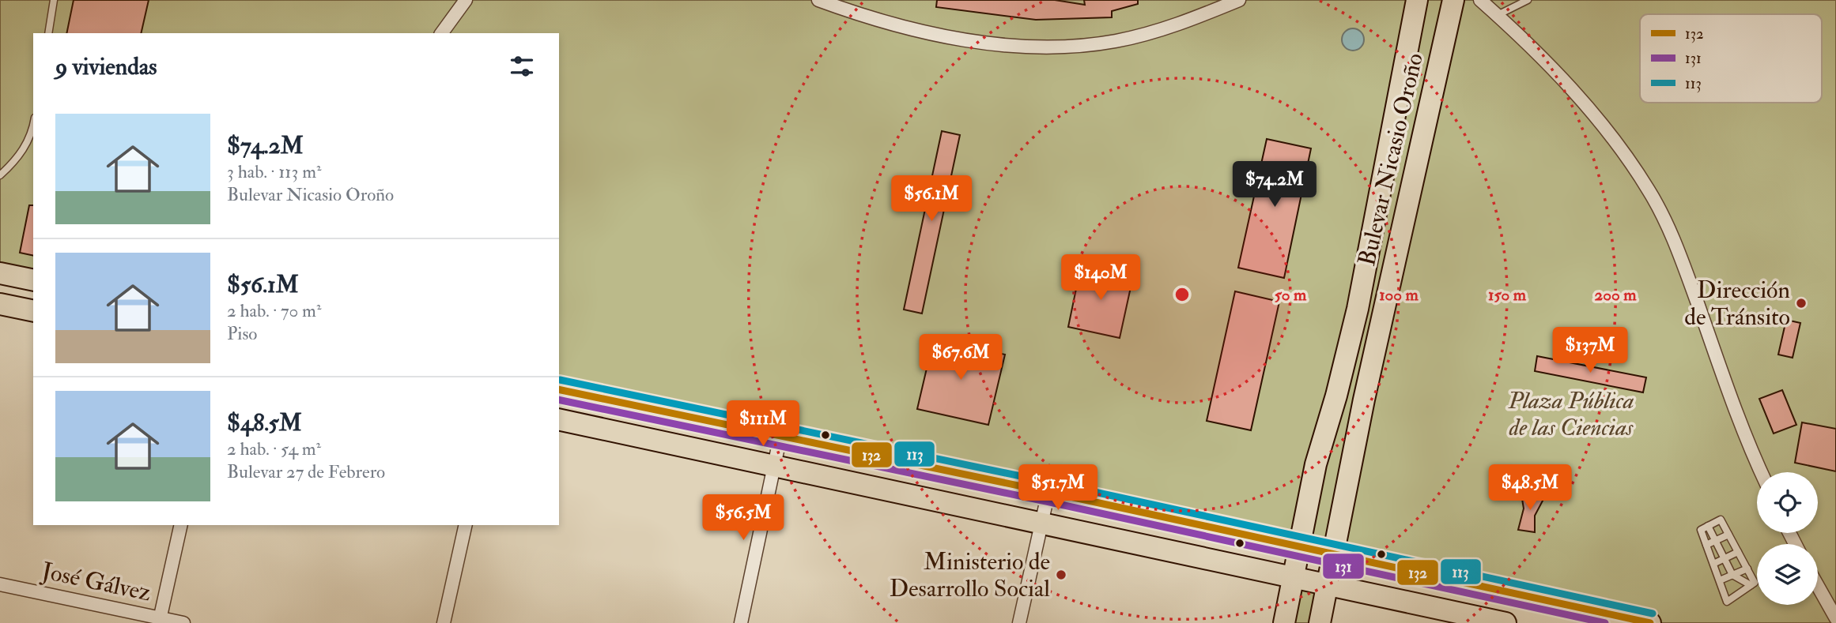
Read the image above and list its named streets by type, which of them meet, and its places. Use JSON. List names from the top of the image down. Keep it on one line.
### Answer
{"streets":{"main road":["Bulevar Nicasio Oroño"],"street":["José Gálvez"]},"parks":["Plaza Pública de las Ciencias"],"places":["Dirección de Tránsito","Ministerio de Desarrollo Social"],"lines":["transit line 113","transit line 132","transit line 131"],"legend":["132","131","113"],"page":{"heading":"9 viviendas","list":[{"name":"$74.2M","note":"3 hab. · 113 m² · Bulevar Nicasio Oroño"},{"name":"$56.1M","note":"2 hab. · 70 m² · Piso"},{"name":"$48.5M","note":"2 hab. · 54 m² · Bulevar 27 de Febrero"}],"price":["$74.2M","$56.1M","$140M","$137M","$67.6M","$111M","$51.7M","$48.5M","$56.5M"]},"rings":["50 m","100 m","150 m","200 m"]}
